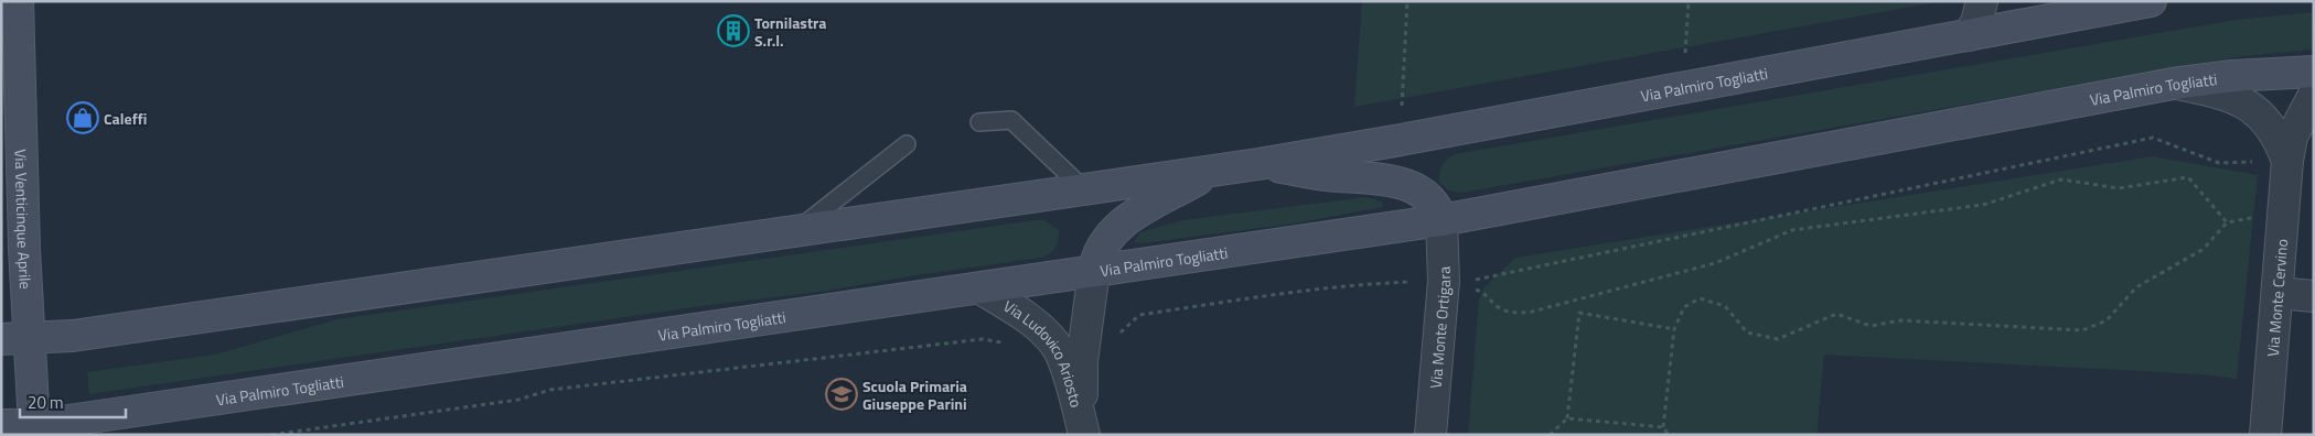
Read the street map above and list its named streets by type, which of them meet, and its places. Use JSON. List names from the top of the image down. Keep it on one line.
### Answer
{"streets":{"street":["Via Palmiro Togliatti","Via Venticinque Aprile","Via Monte Cervino","Via Monte Ortigara","Via Ludovico Ariosto"]},"crossings":[["Via Palmiro Togliatti","Via Venticinque Aprile"],["Via Palmiro Togliatti","Via Monte Ortigara"],["Via Palmiro Togliatti","Via Ludovico Ariosto"]],"places":{"building":["Tornilastra S.r.l."],"shop":["Caleffi"],"school or university":["Scuola Primaria Giuseppe Parini"]},"scale_bar":"20 m"}
